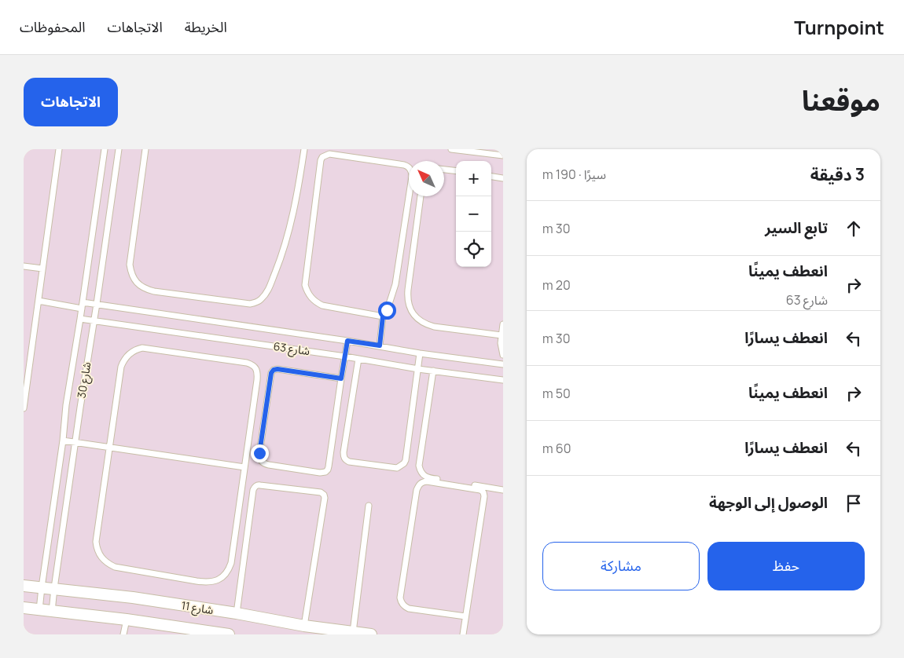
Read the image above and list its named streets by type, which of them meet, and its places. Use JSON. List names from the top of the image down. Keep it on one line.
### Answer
{"streets":{"street":["شارع 11"],"lane":["شارع 63","شارع 30"]},"crossings":[["شارع 63","شارع 30"],["شارع 30","شارع 11"]],"north":"top left","page":{"header":"Turnpoint","nav":["الخريطة","الاتجاهات","المحفوظات"],"title":"موقعنا","buttons":["الاتجاهات",["حفظ","مشاركة"]],"heading":["3 دقيقة","سيرًا · 190 m"],"map_buttons":["+","−"],"list":[["تابع السير","30 m"],["انعطف يمينًا","شارع 63","20 m"],["انعطف يسارًا","30 m"],["انعطف يمينًا","50 m"],["انعطف يسارًا","60 m"],"الوصول إلى الوجهة"]}}
